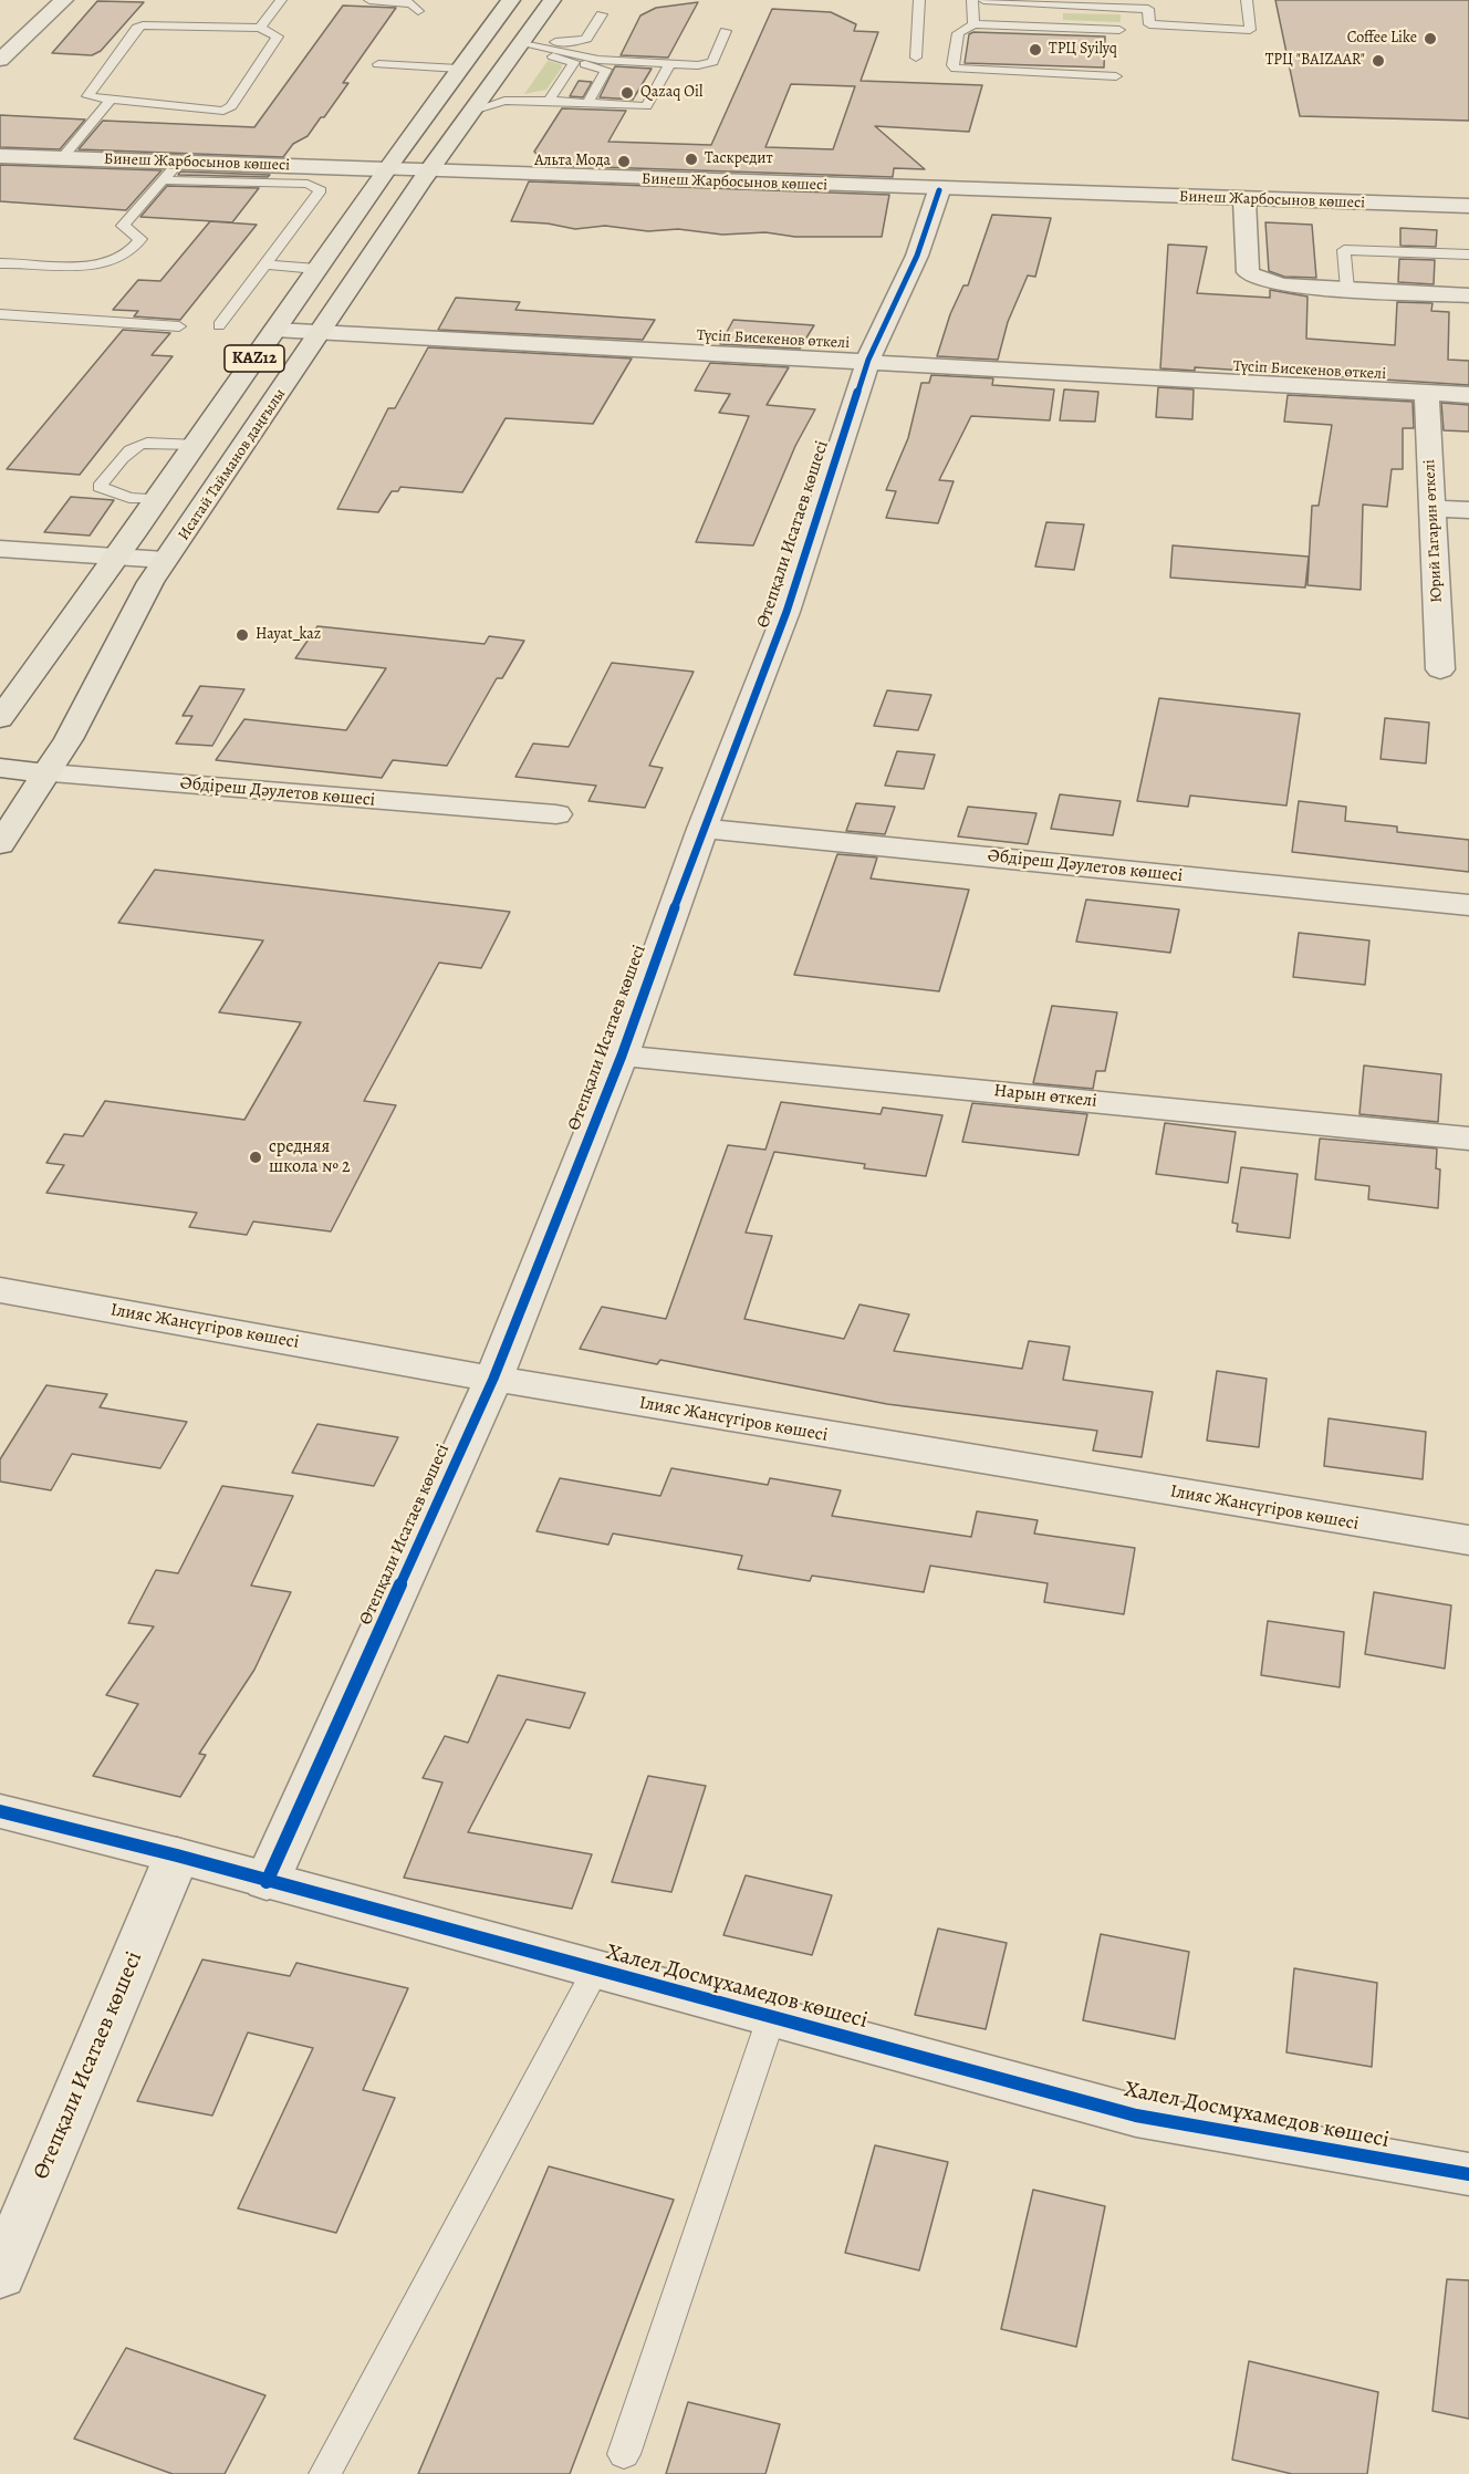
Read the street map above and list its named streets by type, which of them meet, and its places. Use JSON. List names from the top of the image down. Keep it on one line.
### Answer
{"streets":{"main road":["KAZ12","Исатай Тайманов даңғылы","Әбдіреш Дәулетов көшесі"],"street":["Бинеш Жарбосынов көшесі","Түсіп Бисекенов өткелі","Юрий Гагарин өткелі","Өтепқали Исатаев көшесі","Нарын өткелі","Ілияс Жансүгіров көшесі","Халел Досмұхамедов көшесі"]},"crossings":[["Бинеш Жарбосынов көшесі","KAZ12"],["Бинеш Жарбосынов көшесі","Исатай Тайманов даңғылы"],["Бинеш Жарбосынов көшесі","Өтепқали Исатаев көшесі"],["Түсіп Бисекенов өткелі","KAZ12"],["Түсіп Бисекенов өткелі","Исатай Тайманов даңғылы"],["Түсіп Бисекенов өткелі","Юрий Гагарин өткелі"],["Түсіп Бисекенов өткелі","Өтепқали Исатаев көшесі"],["Исатай Тайманов даңғылы","Әбдіреш Дәулетов көшесі"],["Өтепқали Исатаев көшесі","Әбдіреш Дәулетов көшесі"],["Өтепқали Исатаев көшесі","Нарын өткелі"],["Өтепқали Исатаев көшесі","Ілияс Жансүгіров көшесі"],["Өтепқали Исатаев көшесі","Халел Досмұхамедов көшесі"]],"places":["Coffee Like","ТРЦ Syilyq","ТРЦ \"BAIZAAR\"","Qazaq Oil","Таскредит","Альта Мода","Hayat_kaz","cредняя школа № 2"]}
